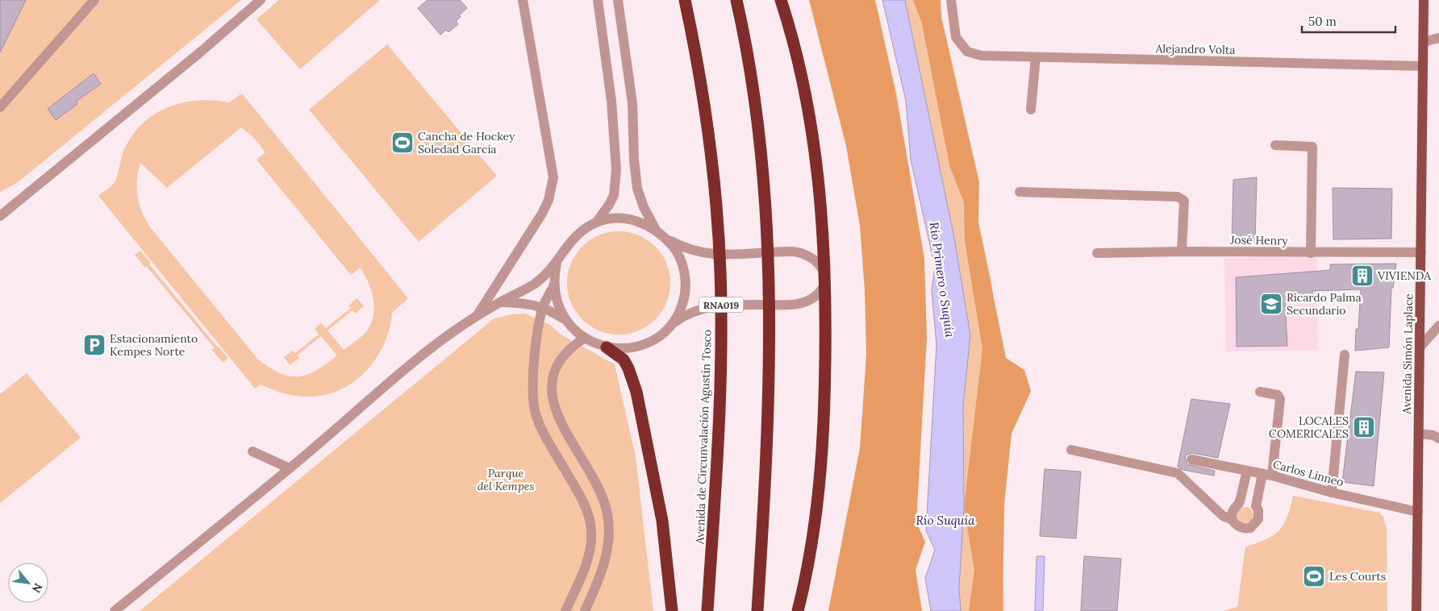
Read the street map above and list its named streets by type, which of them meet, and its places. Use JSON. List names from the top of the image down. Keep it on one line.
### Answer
{"streets":{"highway":["RNA019","Avenida de Circunvalación Agustín Tosco"],"main road":["Avenida Simón Laplace"],"street":["Alejandro Volta","José Henry","Carlos Linneo"]},"crossings":[["Alejandro Volta","Avenida Simón Laplace"],["José Henry","Avenida Simón Laplace"],["Avenida Simón Laplace","Carlos Linneo"]],"water":["Río Primero o Suquía","Río Suquía"],"parks":["Parque del Kempes"],"places":{"sports":["Cancha de Hockey Soledad García","Les Courts"],"building":["VIVIENDA","LOCALES COMERICALES"],"school or university":["Ricardo Palma Secundario"],"parking":["Estacionamiento Kempes Norte"]},"scale_bar":"50 m","north":"bottom right"}
